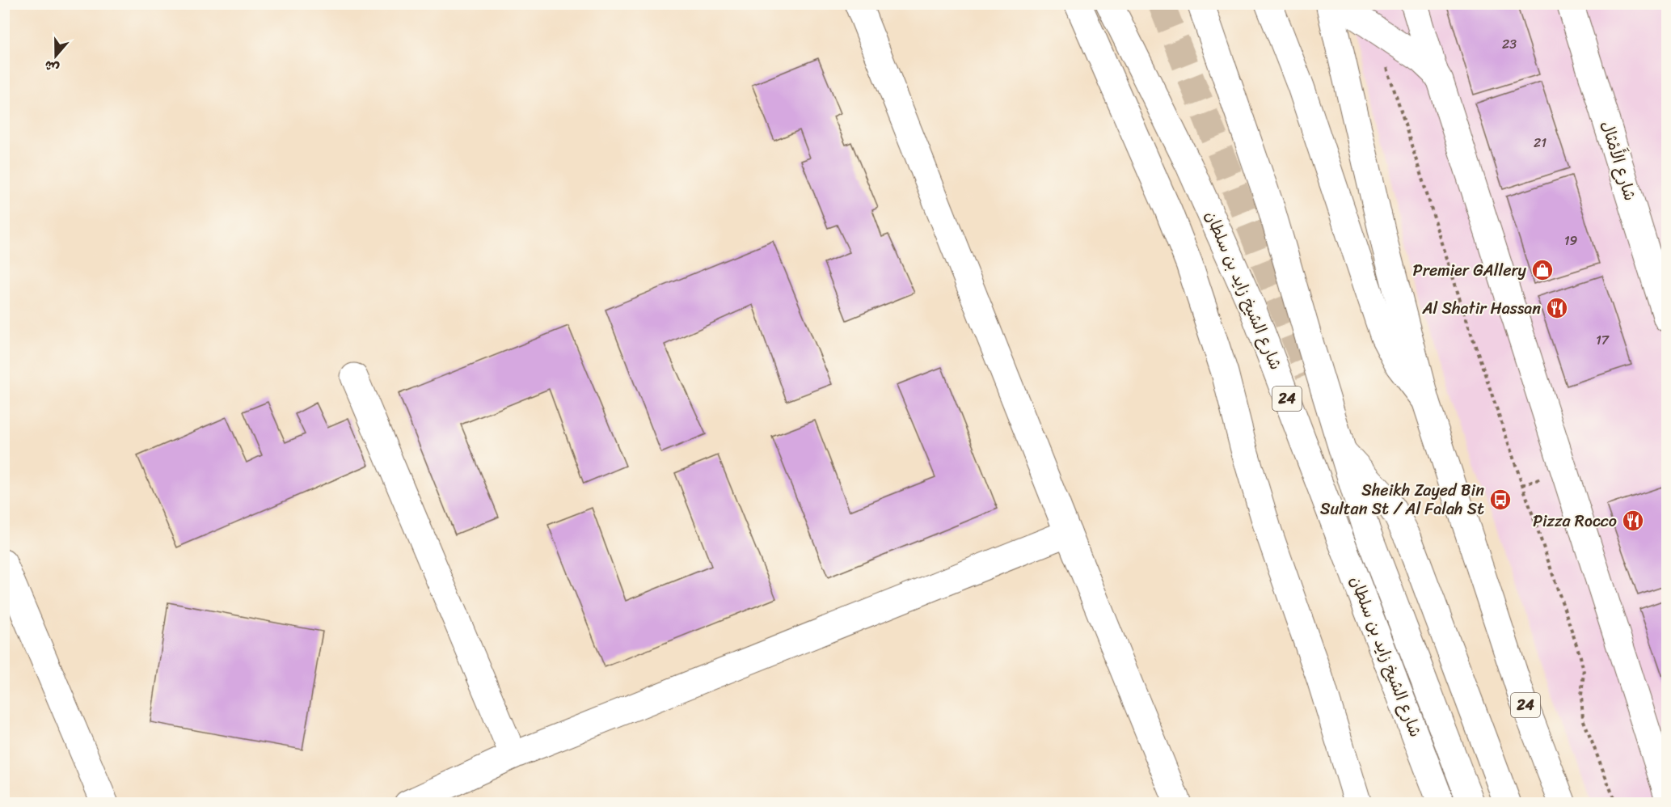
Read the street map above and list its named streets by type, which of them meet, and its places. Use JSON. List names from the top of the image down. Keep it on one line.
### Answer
{"streets":{"main road":["شارع الأَمْثال","شارع الشيخ زايد بن سلطان","24"]},"places":{"shop":["Premier GAllery"],"restaurant":["Al Shatir Hassan","Pizza Rocco"],"bus stop":["Sheikh Zayed Bin Sultan St / Al Falah St"]},"house_numbers":["23","21","19","17"],"north":"bottom"}
